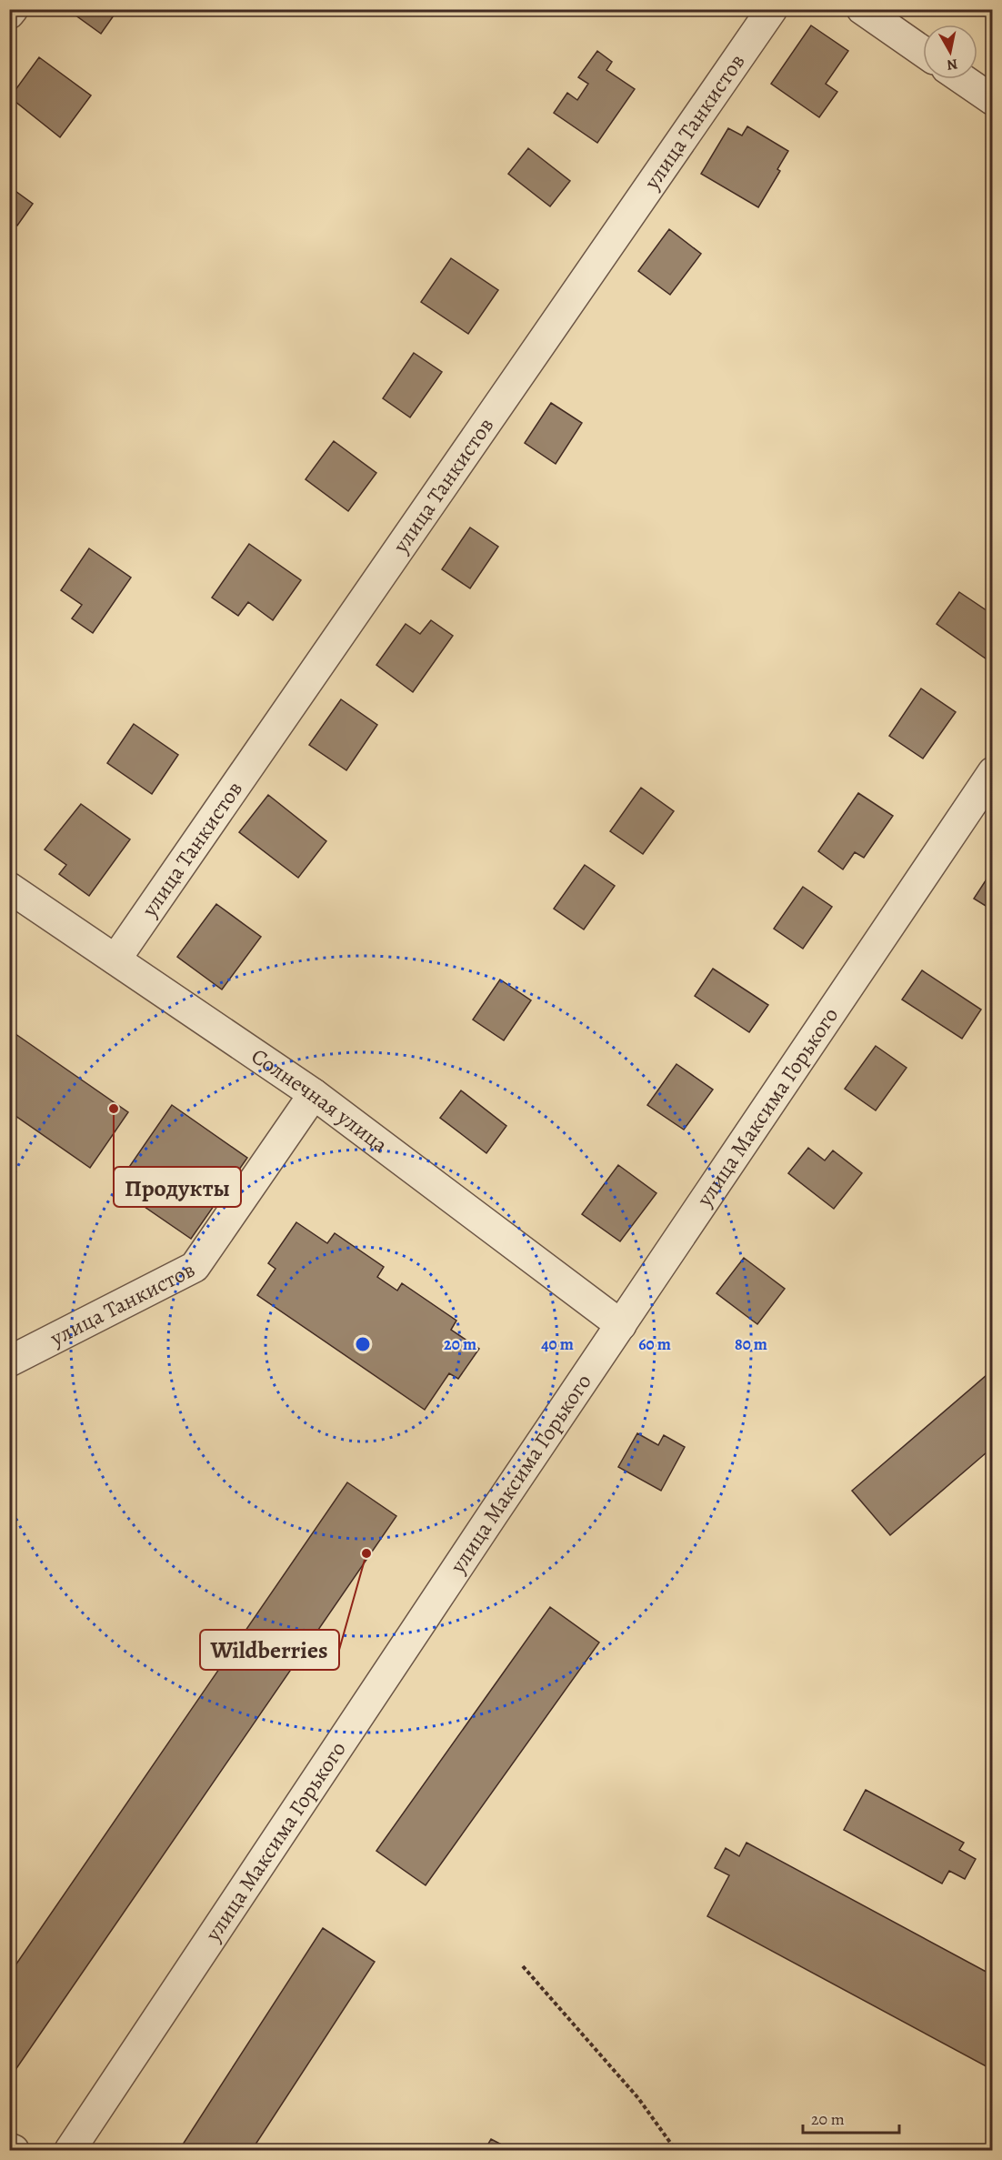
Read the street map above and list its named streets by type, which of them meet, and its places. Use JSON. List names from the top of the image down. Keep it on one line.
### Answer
{"streets":{"street":["улица Танкистов","Солнечная улица","улица Максима Горького"]},"crossings":[["улица Танкистов","Солнечная улица"],["Солнечная улица","улица Максима Горького"]],"places":["Продукты","Wildberries"],"scale_bar":"20 m","north":"bottom","rings":["20 m","40 m","60 m","80 m"]}
